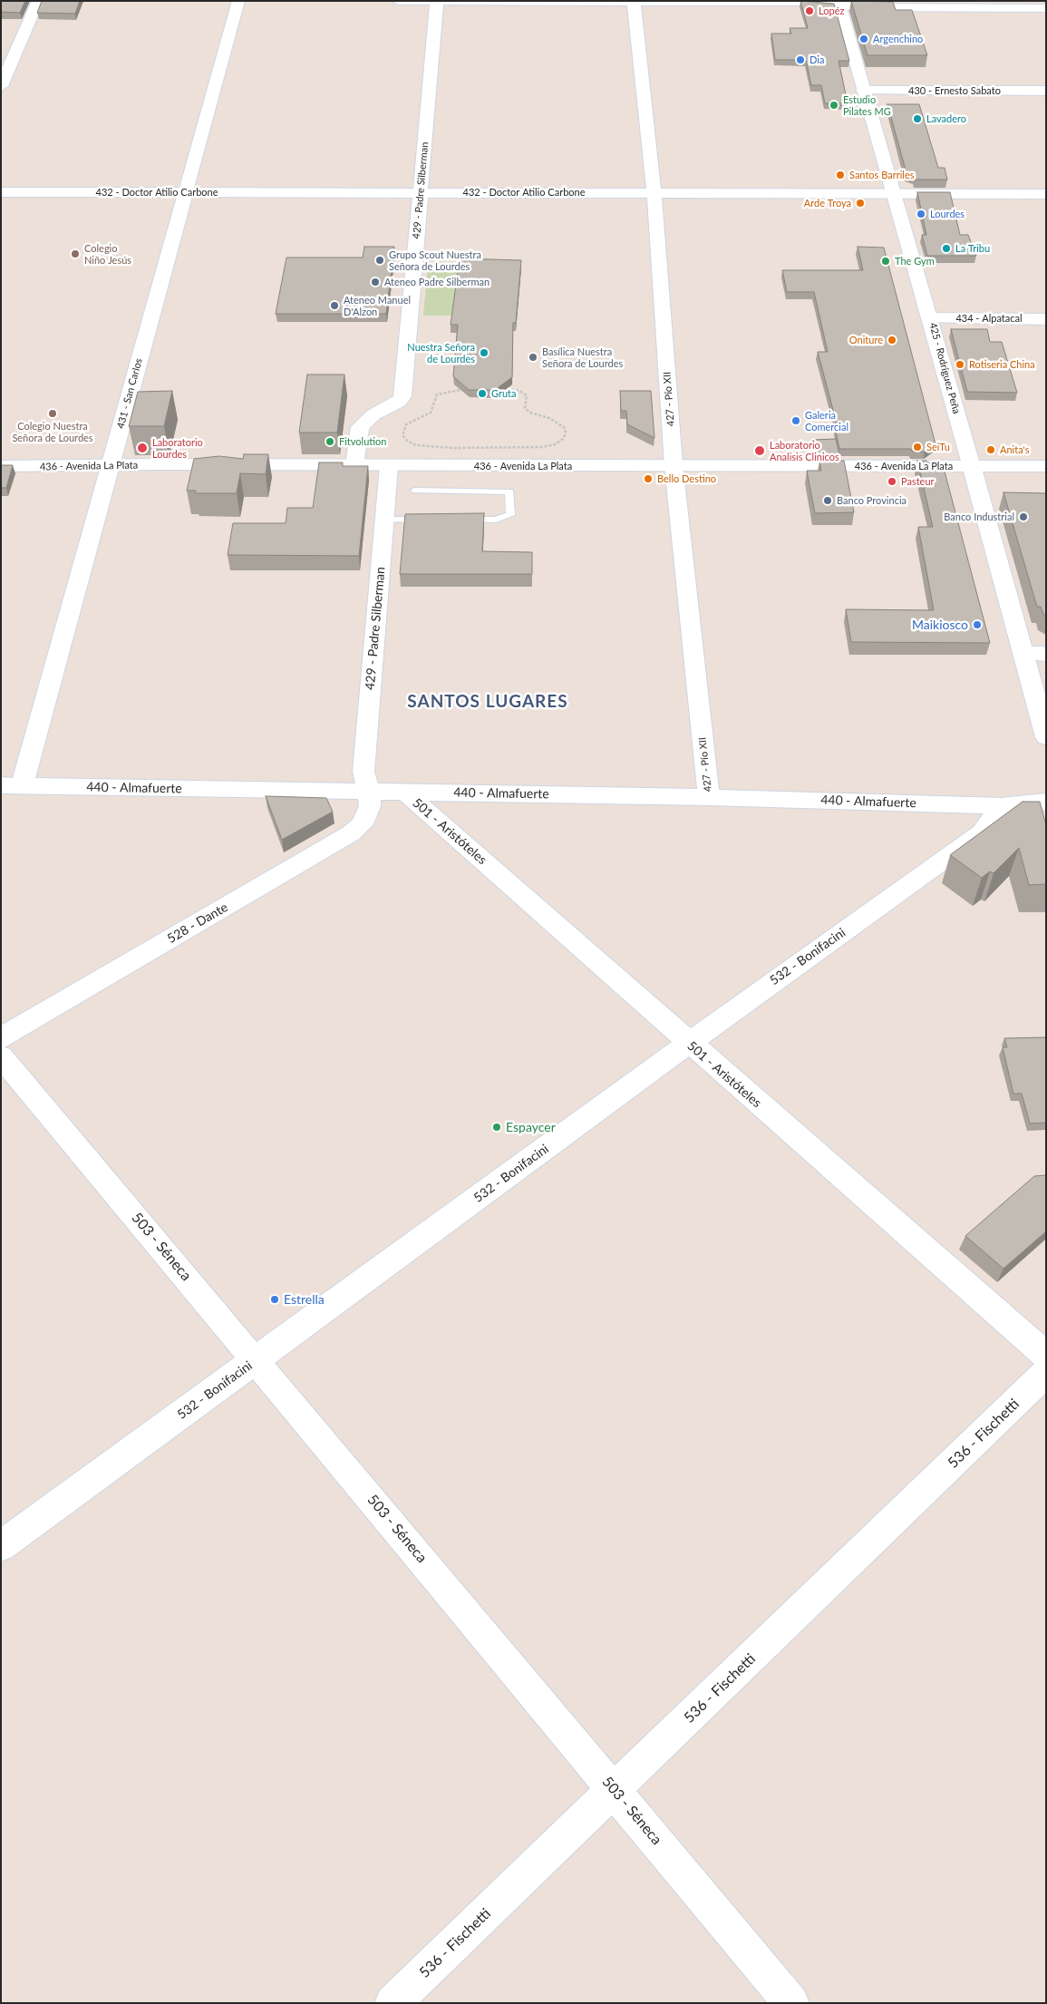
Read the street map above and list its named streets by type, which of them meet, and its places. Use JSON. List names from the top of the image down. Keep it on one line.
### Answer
{"streets":{"street":["430 - Ernesto Sabato","429 - Padre Silberman","432 - Doctor Atilio Carbone","434 - Alpatacal","425 - Rodríguez Peña","431 - San Carlos","427 - Pío XII","436 - Avenida La Plata","440 - Almafuerte","501 - Aristóteles","528 - Dante","532 - Bonifacini","503 - Séneca","536 - Fischetti"]},"crossings":[["430 - Ernesto Sabato","425 - Rodríguez Peña"],["429 - Padre Silberman","432 - Doctor Atilio Carbone"],["429 - Padre Silberman","436 - Avenida La Plata"],["429 - Padre Silberman","440 - Almafuerte"],["429 - Padre Silberman","528 - Dante"],["432 - Doctor Atilio Carbone","425 - Rodríguez Peña"],["432 - Doctor Atilio Carbone","431 - San Carlos"],["432 - Doctor Atilio Carbone","427 - Pío XII"],["434 - Alpatacal","425 - Rodríguez Peña"],["425 - Rodríguez Peña","436 - Avenida La Plata"],["431 - San Carlos","436 - Avenida La Plata"],["431 - San Carlos","440 - Almafuerte"],["427 - Pío XII","436 - Avenida La Plata"],["427 - Pío XII","440 - Almafuerte"],["440 - Almafuerte","501 - Aristóteles"],["440 - Almafuerte","528 - Dante"],["440 - Almafuerte","532 - Bonifacini"],["501 - Aristóteles","532 - Bonifacini"],["532 - Bonifacini","503 - Séneca"],["503 - Séneca","536 - Fischetti"]],"districts":["SANTOS LUGARES"],"places":["Lopéz","Argenchino","Dia","Estudio Pilates MG","Lavadero","Santos Barriles","Arde Troya","Lourdes","La Tribu","Colegio Niño Jesús","Grupo Scout Nuestra Señora de Lourdes","The Gym","Ateneo Padre Silberman","Ateneo Manuel D'Alzon","Oniture","Nuestra Señora de Lourdes","Basílica Nuestra Señora de Lourdes","Rotiseria China","Gruta","Colegio Nuestra Señora de Lourdes","Galeria Comercial","Fitvolution","SeiTu","Laboratorio Lourdes","Anita's","Laboratorio Analisis Clinicos","Bello Destino","Pasteur","Banco Provincia","Banco Industrial","Maikiosco","Espaycer","Estrella"]}
